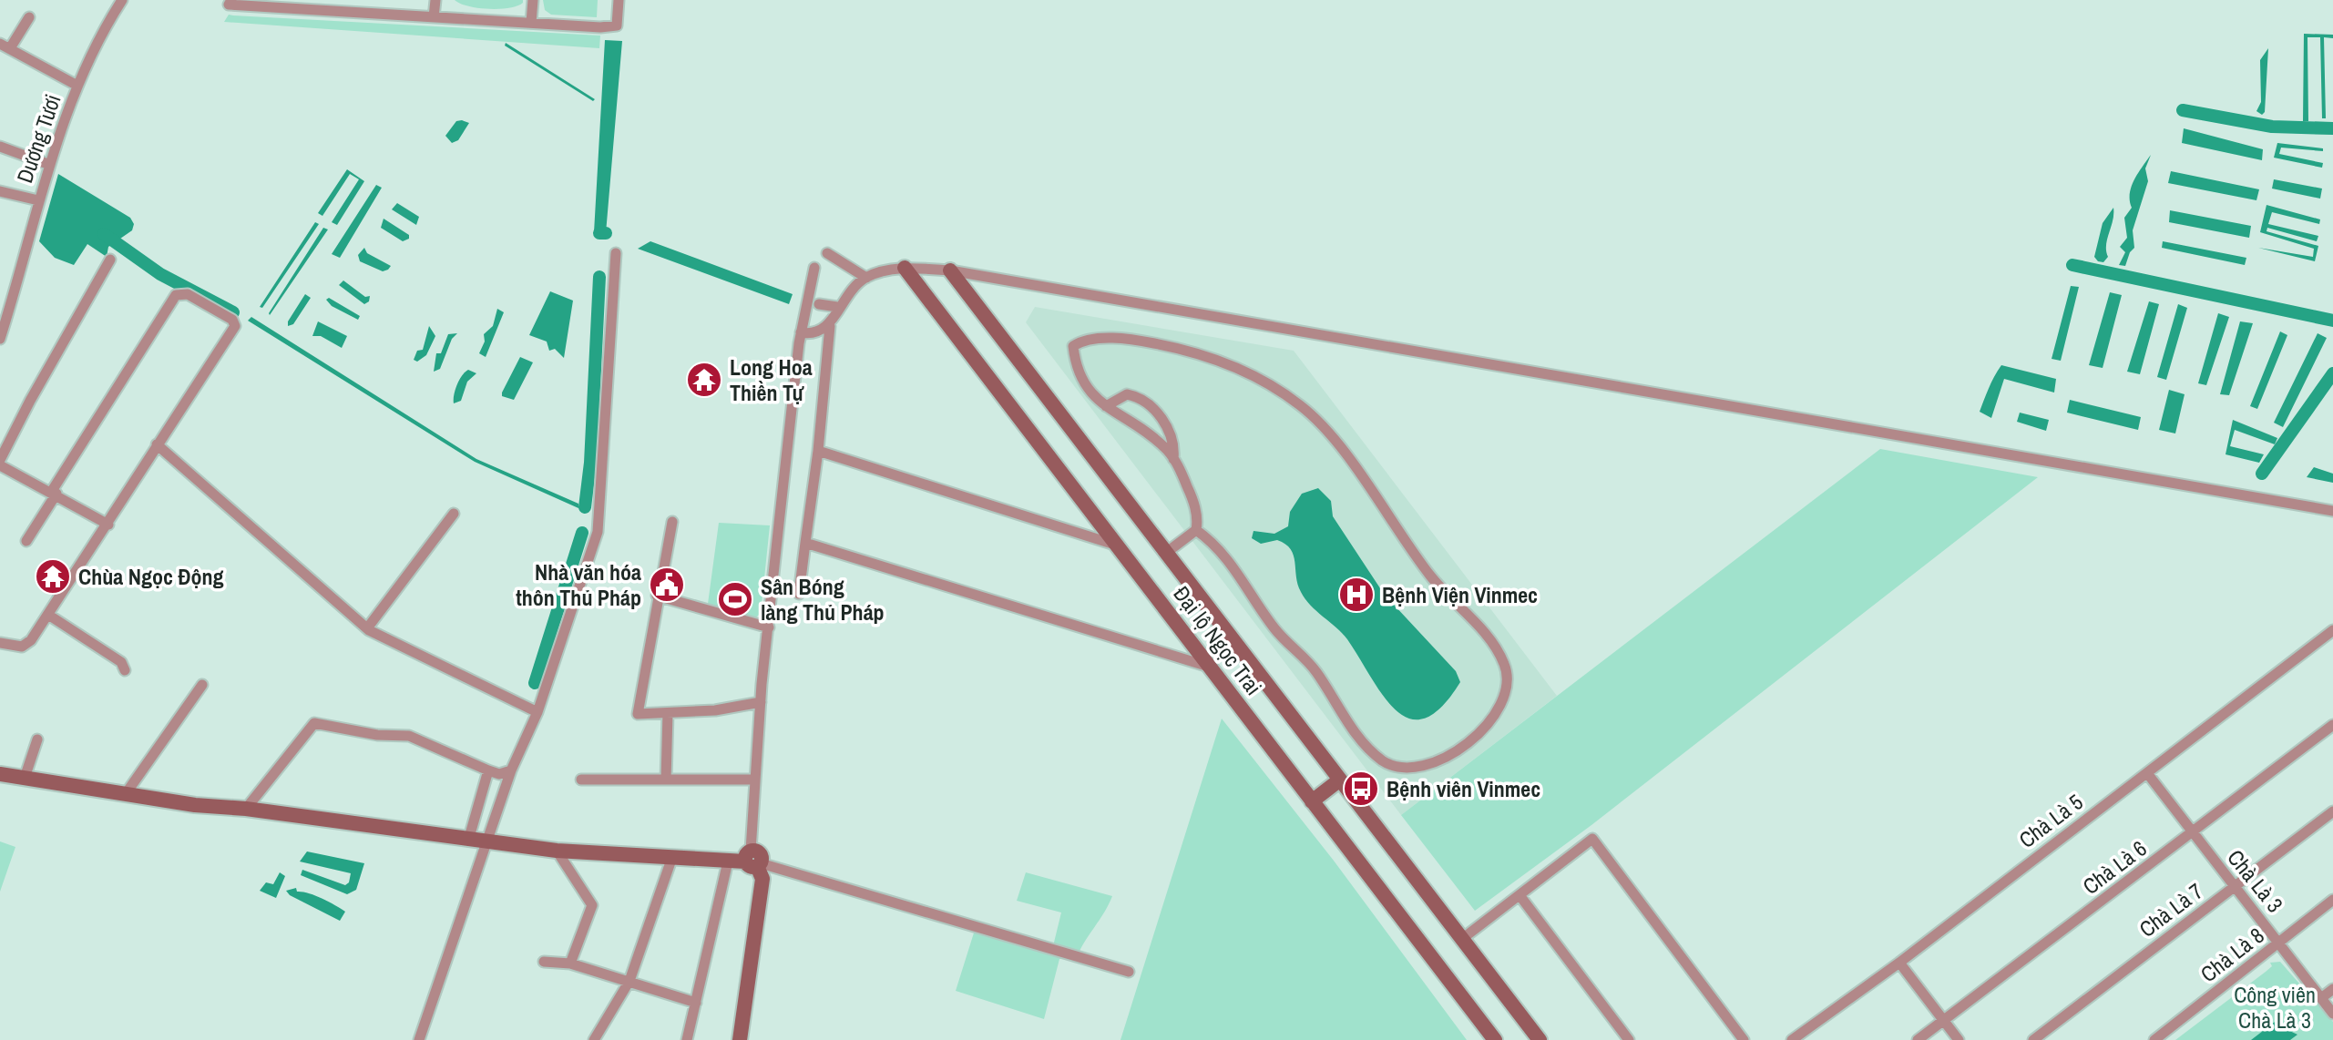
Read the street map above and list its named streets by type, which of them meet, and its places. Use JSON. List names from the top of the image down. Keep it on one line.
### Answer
{"streets":{"main road":["Đại lộ Ngọc Trai"],"street":["Dương Tươi","Chà Là 5","Chà Là 6","Chà Là 3","Chà Là 7","Chà Là 8"]},"crossings":[["Chà Là 5","Chà Là 3"],["Chà Là 6","Chà Là 3"],["Chà Là 3","Chà Là 7"],["Chà Là 3","Chà Là 8"]],"parks":["Công viên Chà Là 3"],"places":{"temple":["Long Hoa Thiền Tự","Chùa Ngọc Động"],"public building":["Nhà văn hóa thôn Thủ Pháp"],"hospital":["Bệnh Viện Vinmec"],"sports":["Sân Bóng làng Thủ Pháp"],"bus stop":["Bệnh viên Vinmec"]}}
